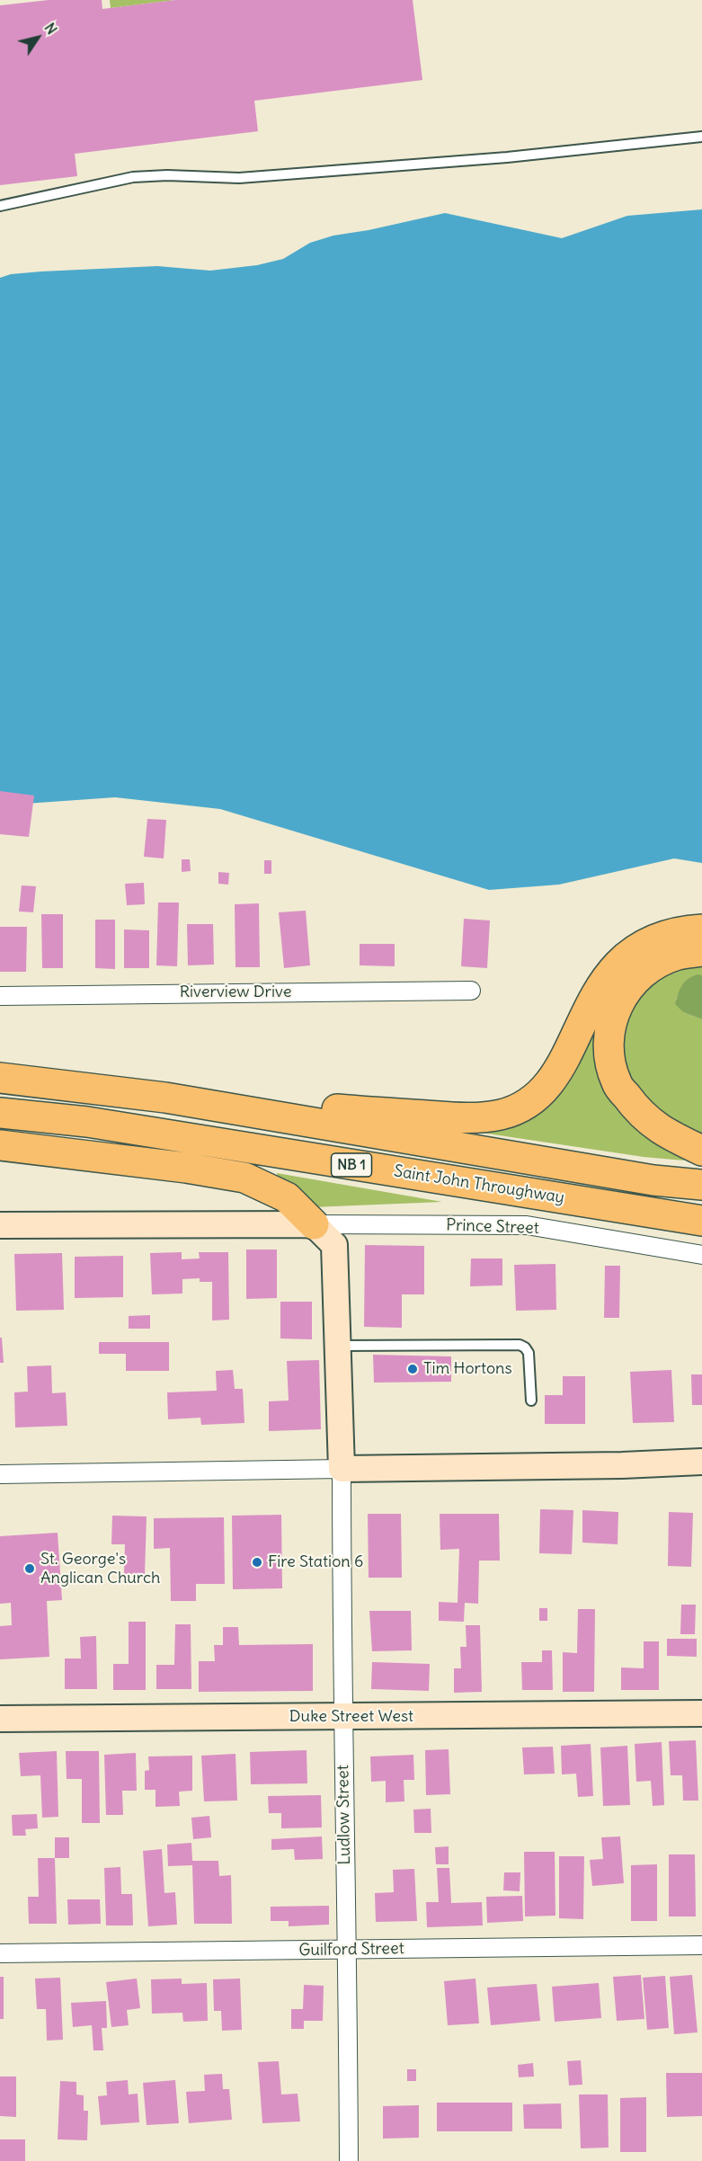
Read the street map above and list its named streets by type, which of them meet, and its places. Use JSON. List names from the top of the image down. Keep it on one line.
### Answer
{"streets":{"highway":["NB 1","Saint John Throughway"],"street":["Riverview Drive","Prince Street","Duke Street West","Ludlow Street","Guilford Street"]},"crossings":[["Duke Street West","Ludlow Street"],["Ludlow Street","Guilford Street"]],"places":["Tim Hortons","Fire Station 6","St. George's Anglican Church"],"north":"top right"}
